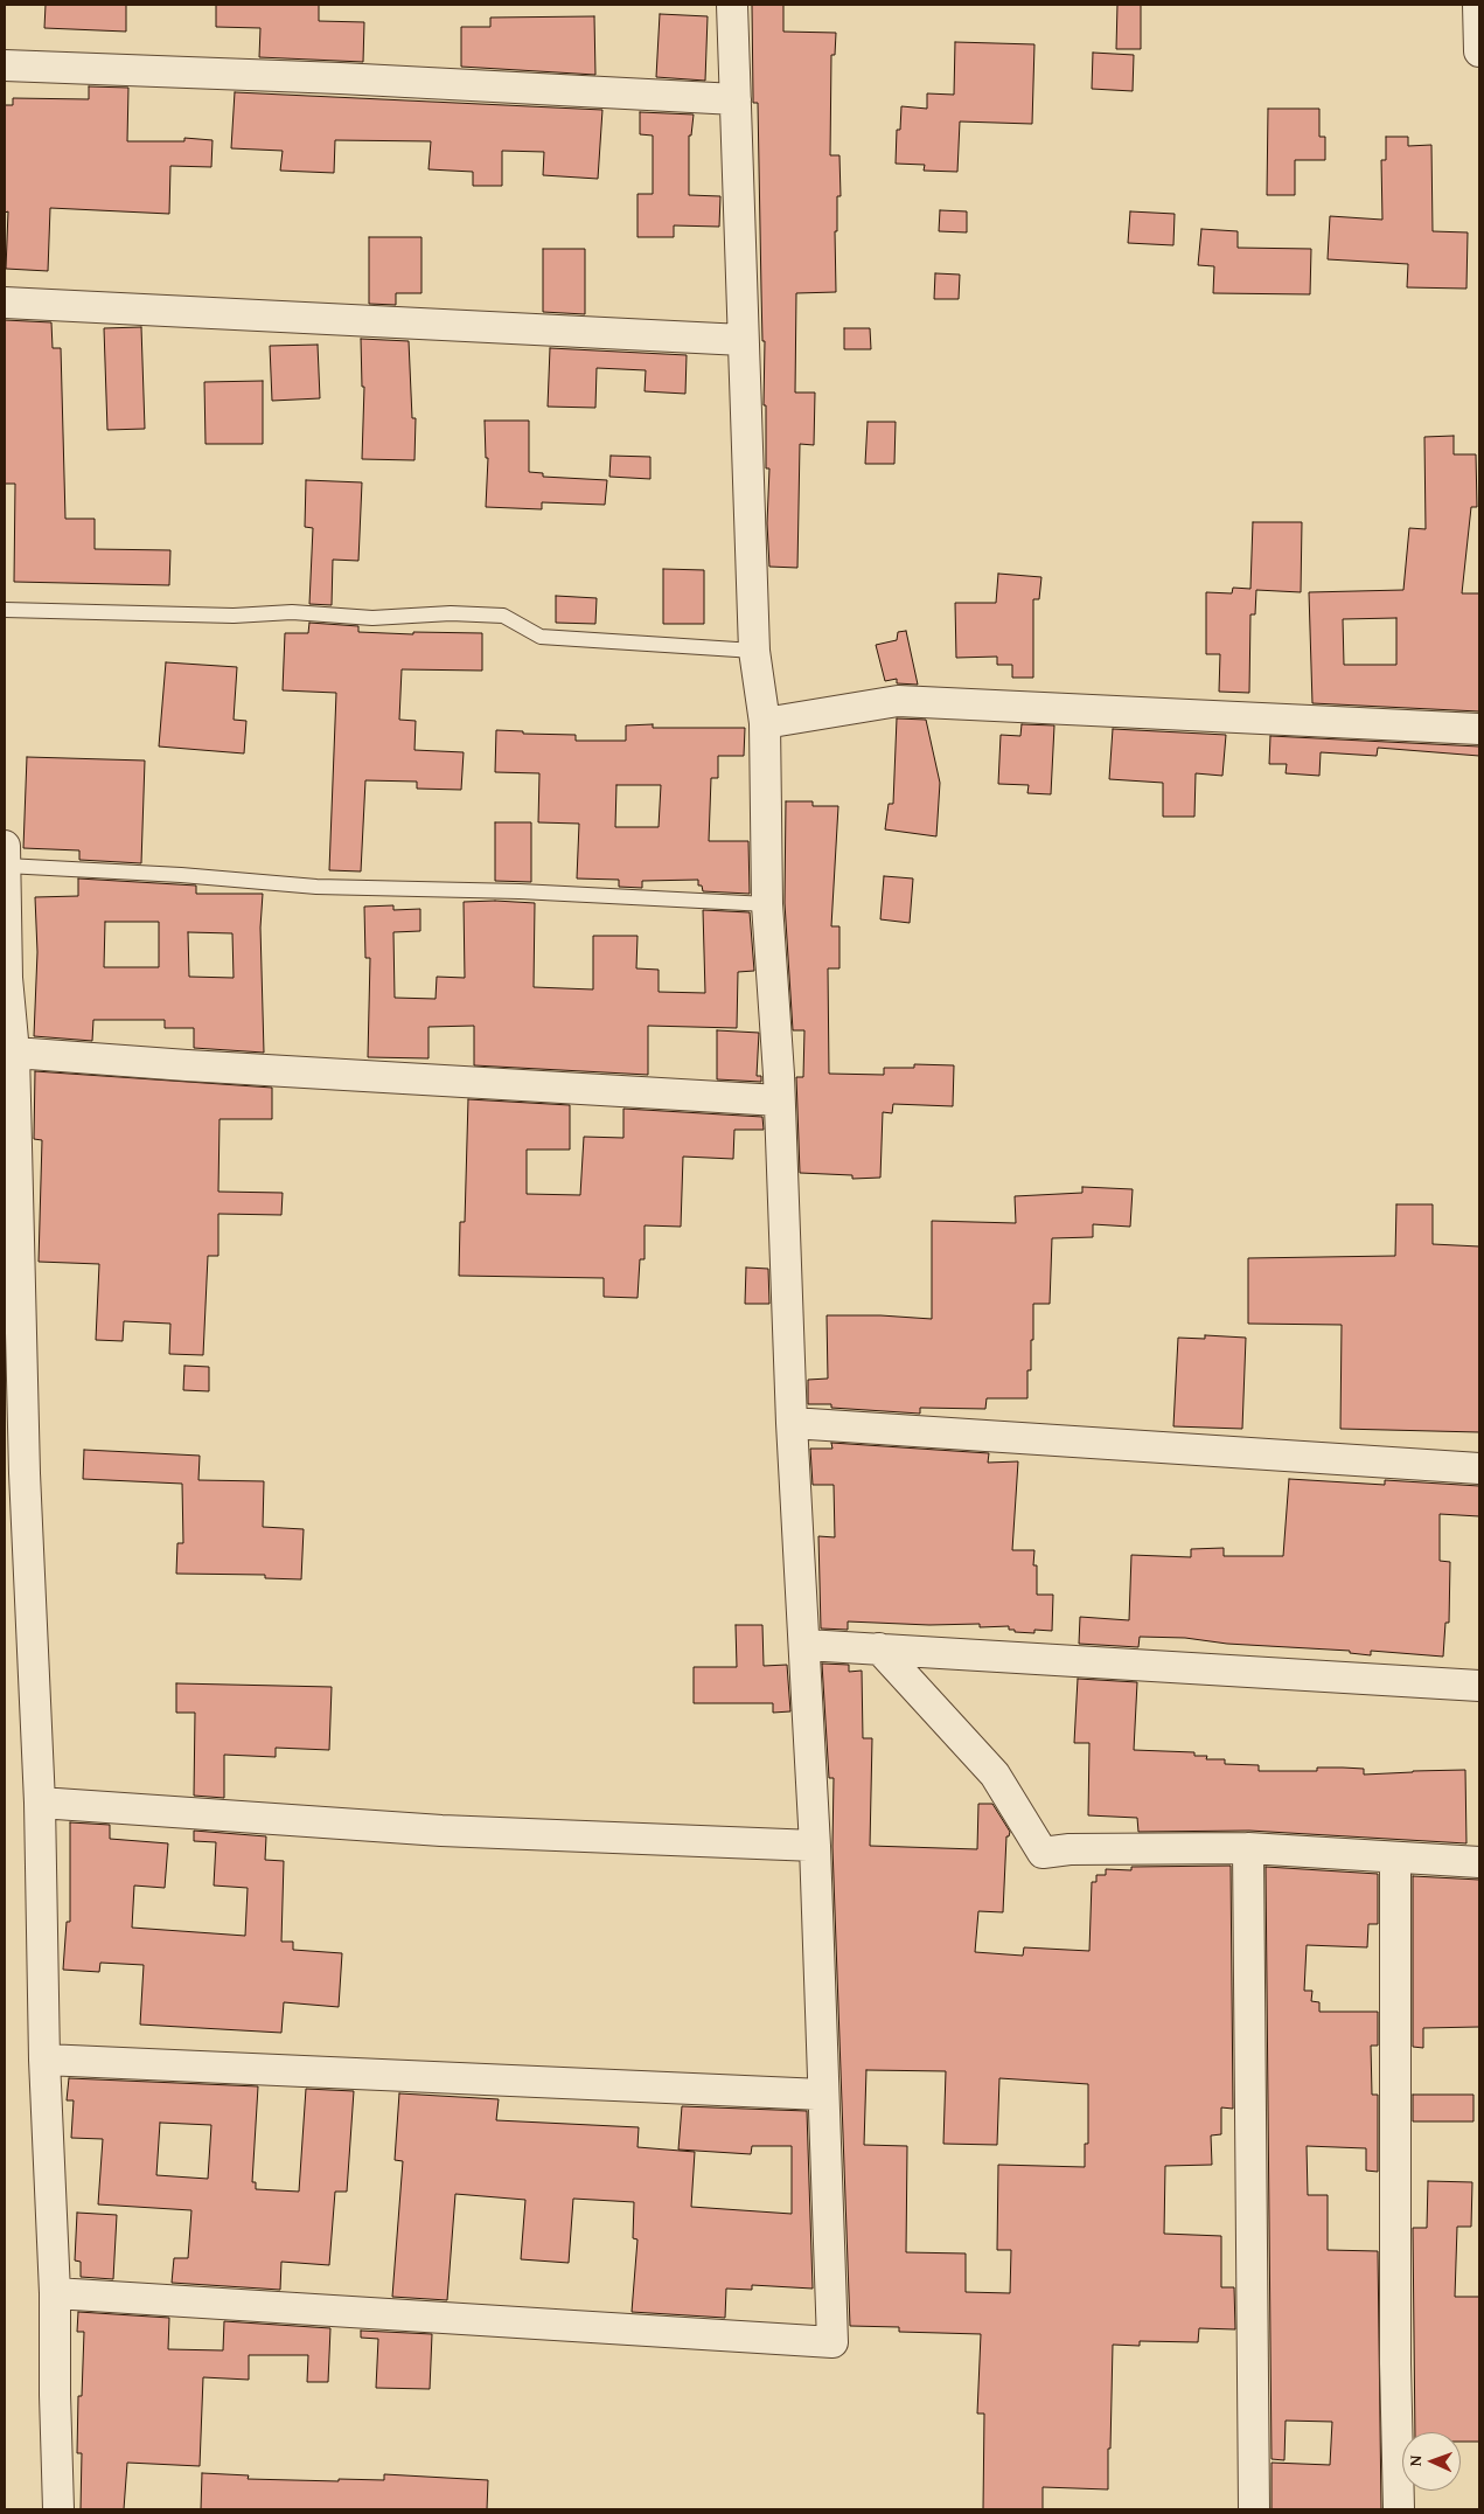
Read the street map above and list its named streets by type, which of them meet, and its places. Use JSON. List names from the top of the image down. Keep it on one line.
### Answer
{"north":"left"}
